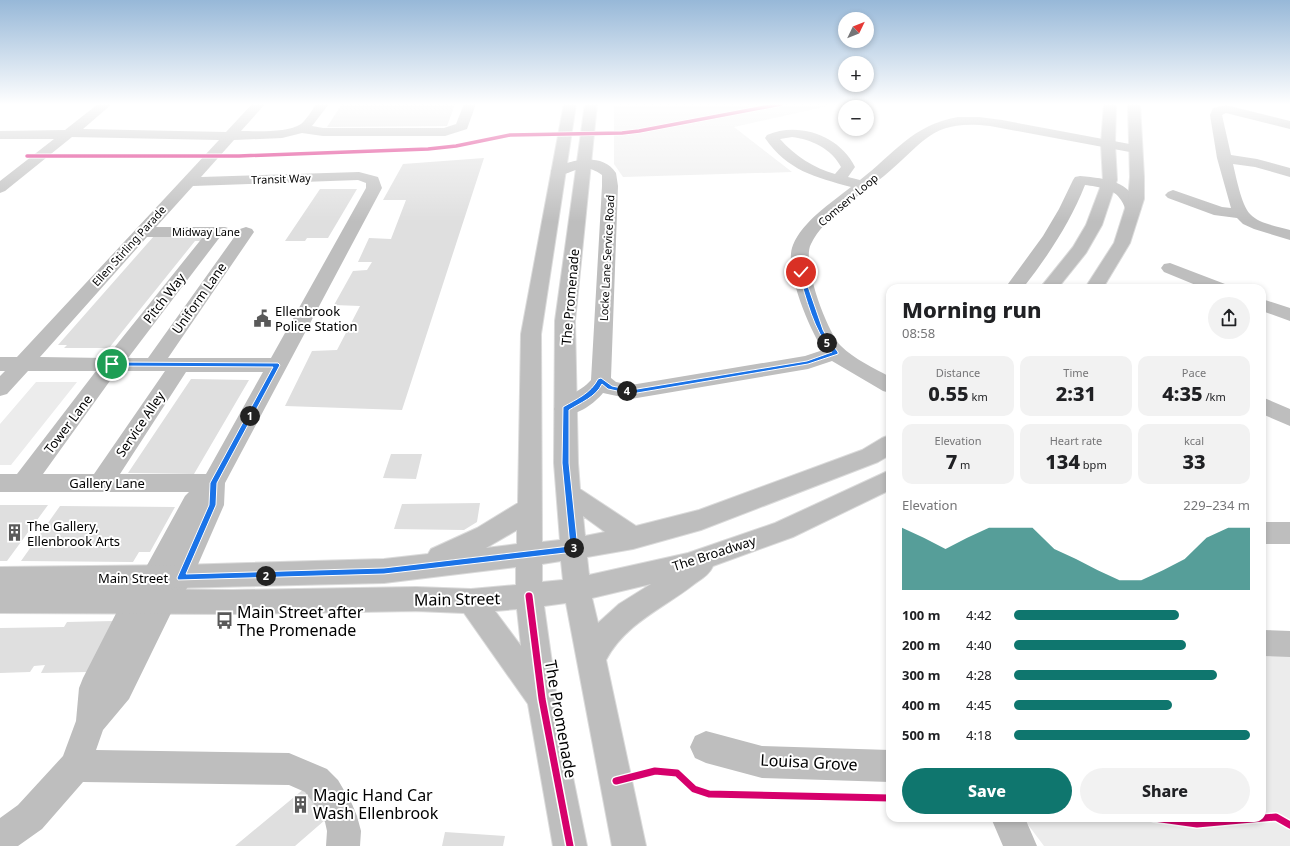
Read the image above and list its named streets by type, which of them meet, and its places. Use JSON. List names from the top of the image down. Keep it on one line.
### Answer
{"streets":{"street":["Transit Way","Comserv Loop","Midway Lane","Ellen Stirling Parade","Locke Lane Service Road","The Promenade","Pitch Way","Uniform Lane","Tower Lane","Service Alley","Gallery Lane","The Broadway","Main Street","Louisa Grove"]},"crossings":[["Transit Way","Ellen Stirling Parade"],["Midway Lane","Ellen Stirling Parade"],["Midway Lane","Pitch Way"],["Midway Lane","Uniform Lane"],["Locke Lane Service Road","The Promenade"],["The Promenade","The Broadway"],["The Promenade","Main Street"],["Pitch Way","Tower Lane"],["Tower Lane","Gallery Lane"],["Service Alley","Gallery Lane"],["The Broadway","Main Street"]],"places":{"public building":["Ellenbrook Police Station"],"building":["The Gallery, Ellenbrook Arts","Magic Hand Car Wash Ellenbrook"],"bus stop":["Main Street after The Promenade"]},"north":"top right","page":{"map_buttons":["+","−"],"heading":["Morning run","08:58"],"pins":["5","4","1","3","2"],"stats":[["Distance","0.55 km"],["Time","2:31"],["Pace","4:35 /km"],["Elevation","7 m"],["Heart rate","134 bpm"],["kcal","33"]],"chart":["Elevation","229–234 m"],"list":[{"name":"100 m","note":"4:42"},{"name":"200 m","note":"4:40"},{"name":"300 m","note":"4:28"},{"name":"400 m","note":"4:45"},{"name":"500 m","note":"4:18"}],"buttons":["Save","Share"]}}
